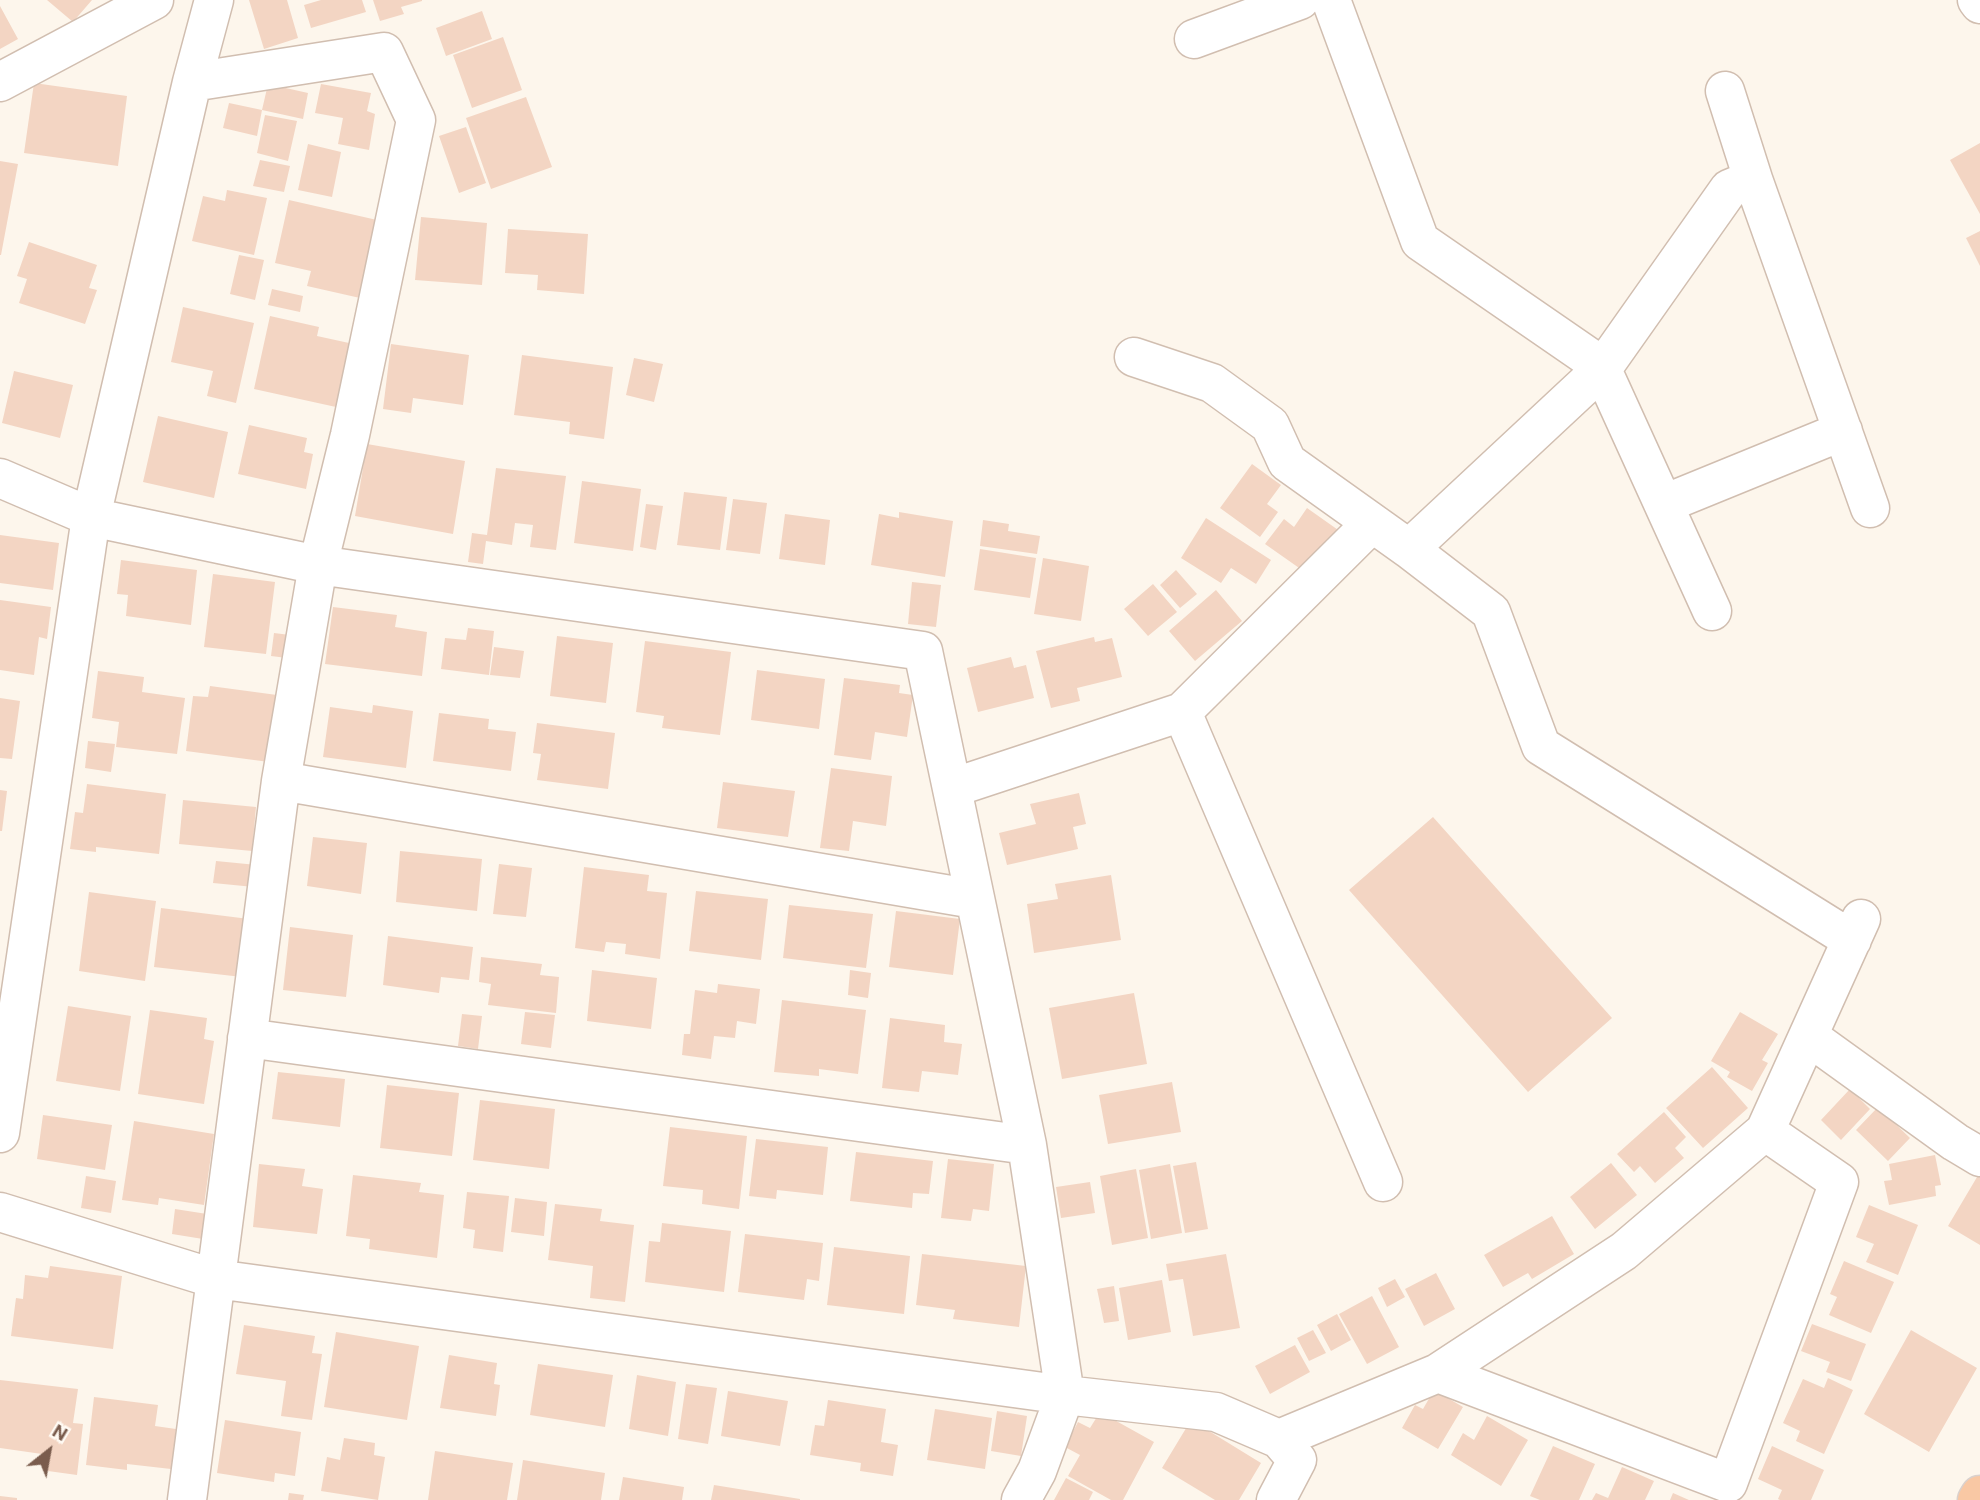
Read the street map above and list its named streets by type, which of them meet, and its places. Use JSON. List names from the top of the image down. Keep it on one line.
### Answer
{"north":"top right"}
